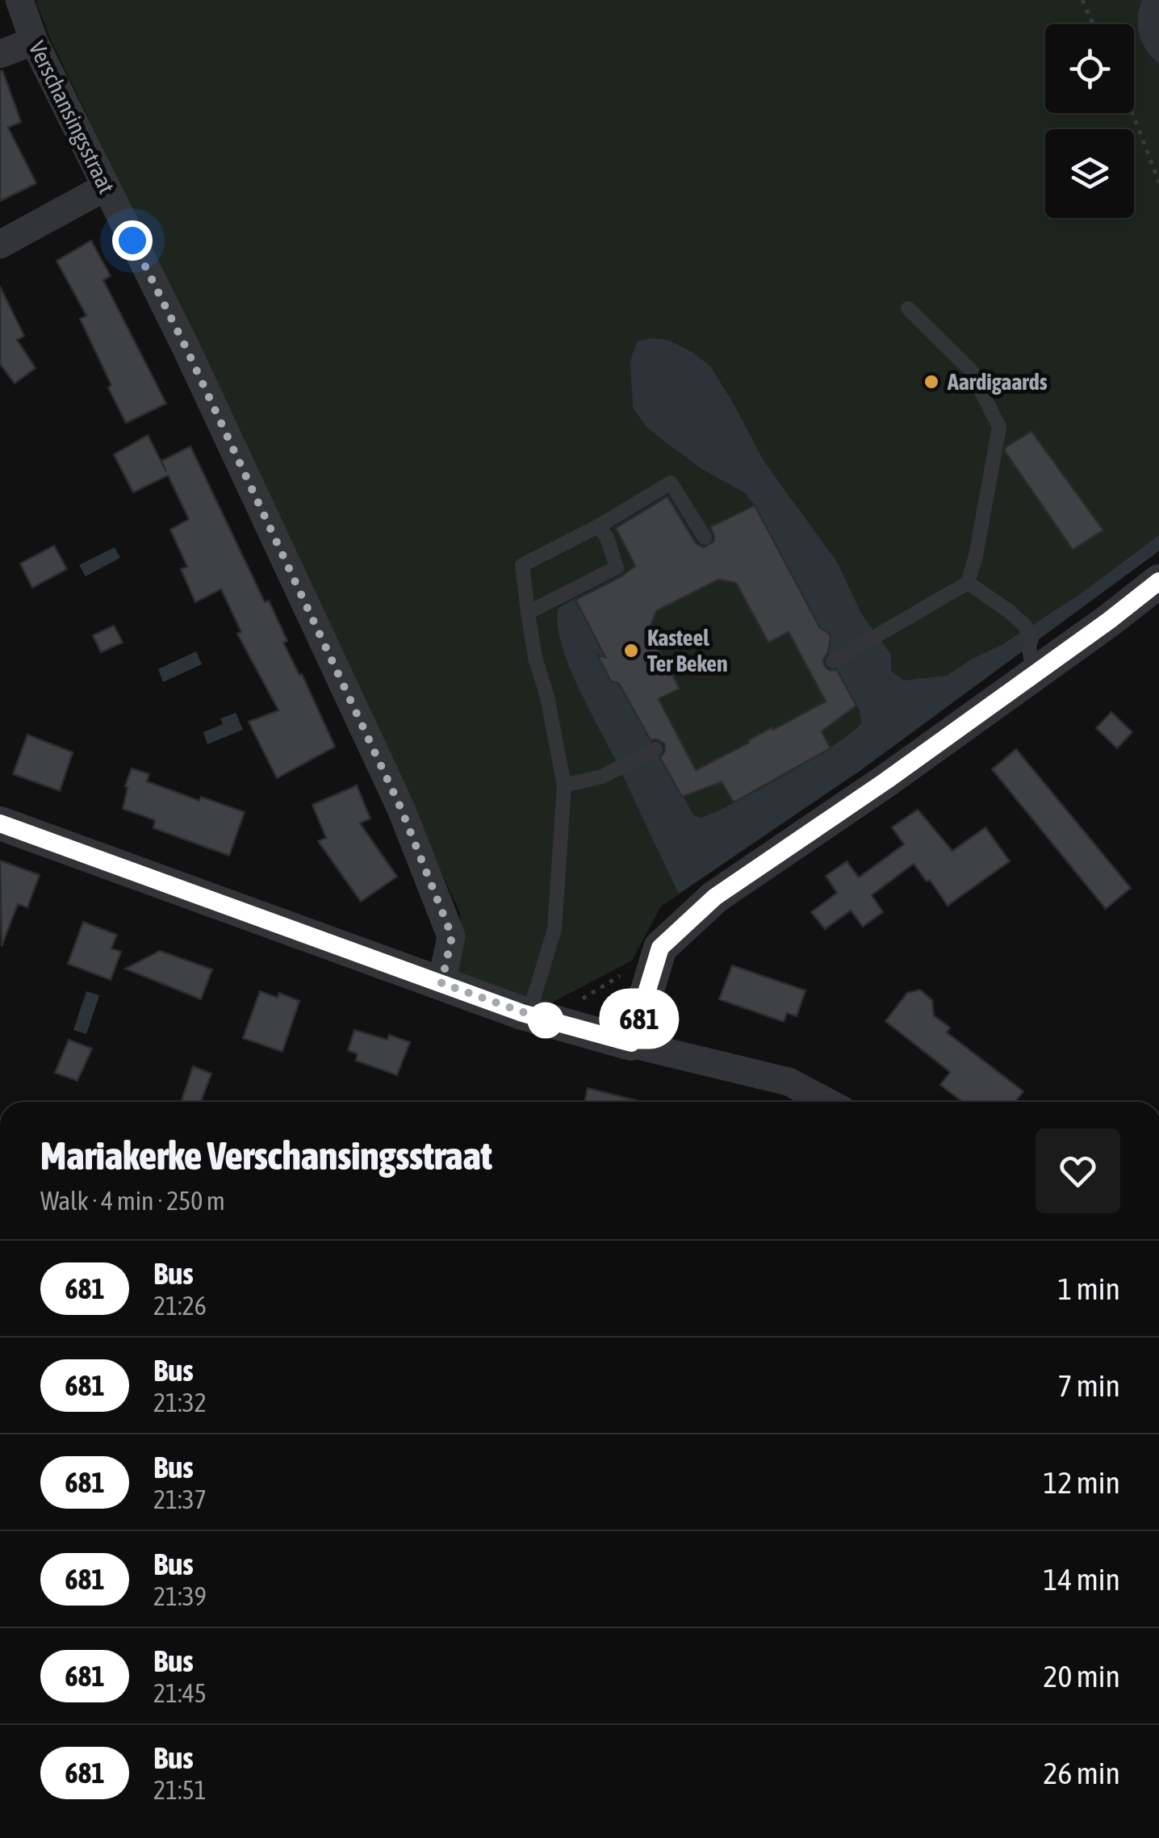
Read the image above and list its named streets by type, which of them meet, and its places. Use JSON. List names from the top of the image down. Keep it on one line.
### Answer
{"streets":{"street":["Verschansingsstraat"]},"places":["Aardigaards","Kasteel Ter Beken"],"lines":["bus line 681"],"page":{"on_map":"681","heading":["Mariakerke Verschansingsstraat","Walk · 4 min · 250 m"],"list":[{"mark":"681","name":"Bus","note":"21:26","value":"1 min"},{"mark":"681","name":"Bus","note":"21:32","value":"7 min"},{"mark":"681","name":"Bus","note":"21:37","value":"12 min"},{"mark":"681","name":"Bus","note":"21:39","value":"14 min"},{"mark":"681","name":"Bus","note":"21:45","value":"20 min"},{"mark":"681","name":"Bus","note":"21:51","value":"26 min"}]}}
